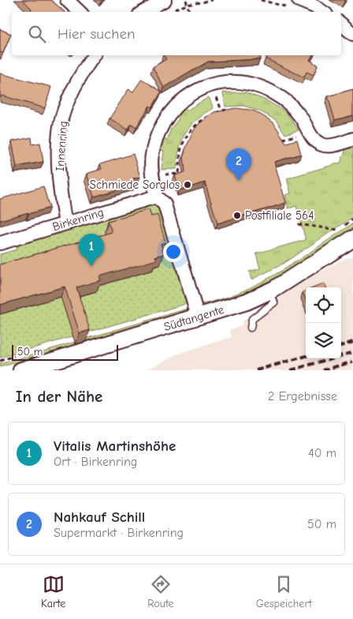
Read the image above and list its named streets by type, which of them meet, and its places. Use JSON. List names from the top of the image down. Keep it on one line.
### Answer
{"streets":{"street":["Innenring","Birkenring","Südtangente"]},"crossings":[["Innenring","Birkenring"]],"places":["Schmiede Sorglos","Postfiliale 564"],"scale_bar":"50 m","page":{"search":"Hier suchen","pins":["2","1"],"scale":"50 m","heading":["In der Nähe","2 Ergebnisse"],"list":[{"mark":"1","name":"Vitalis Martinshöhe","note":"Ort · Birkenring","value":"40 m"},{"mark":"2","name":"Nahkauf Schill","note":"Supermarkt · Birkenring","value":"50 m"}],"nav":["Karte","Route","Gespeichert"]}}
